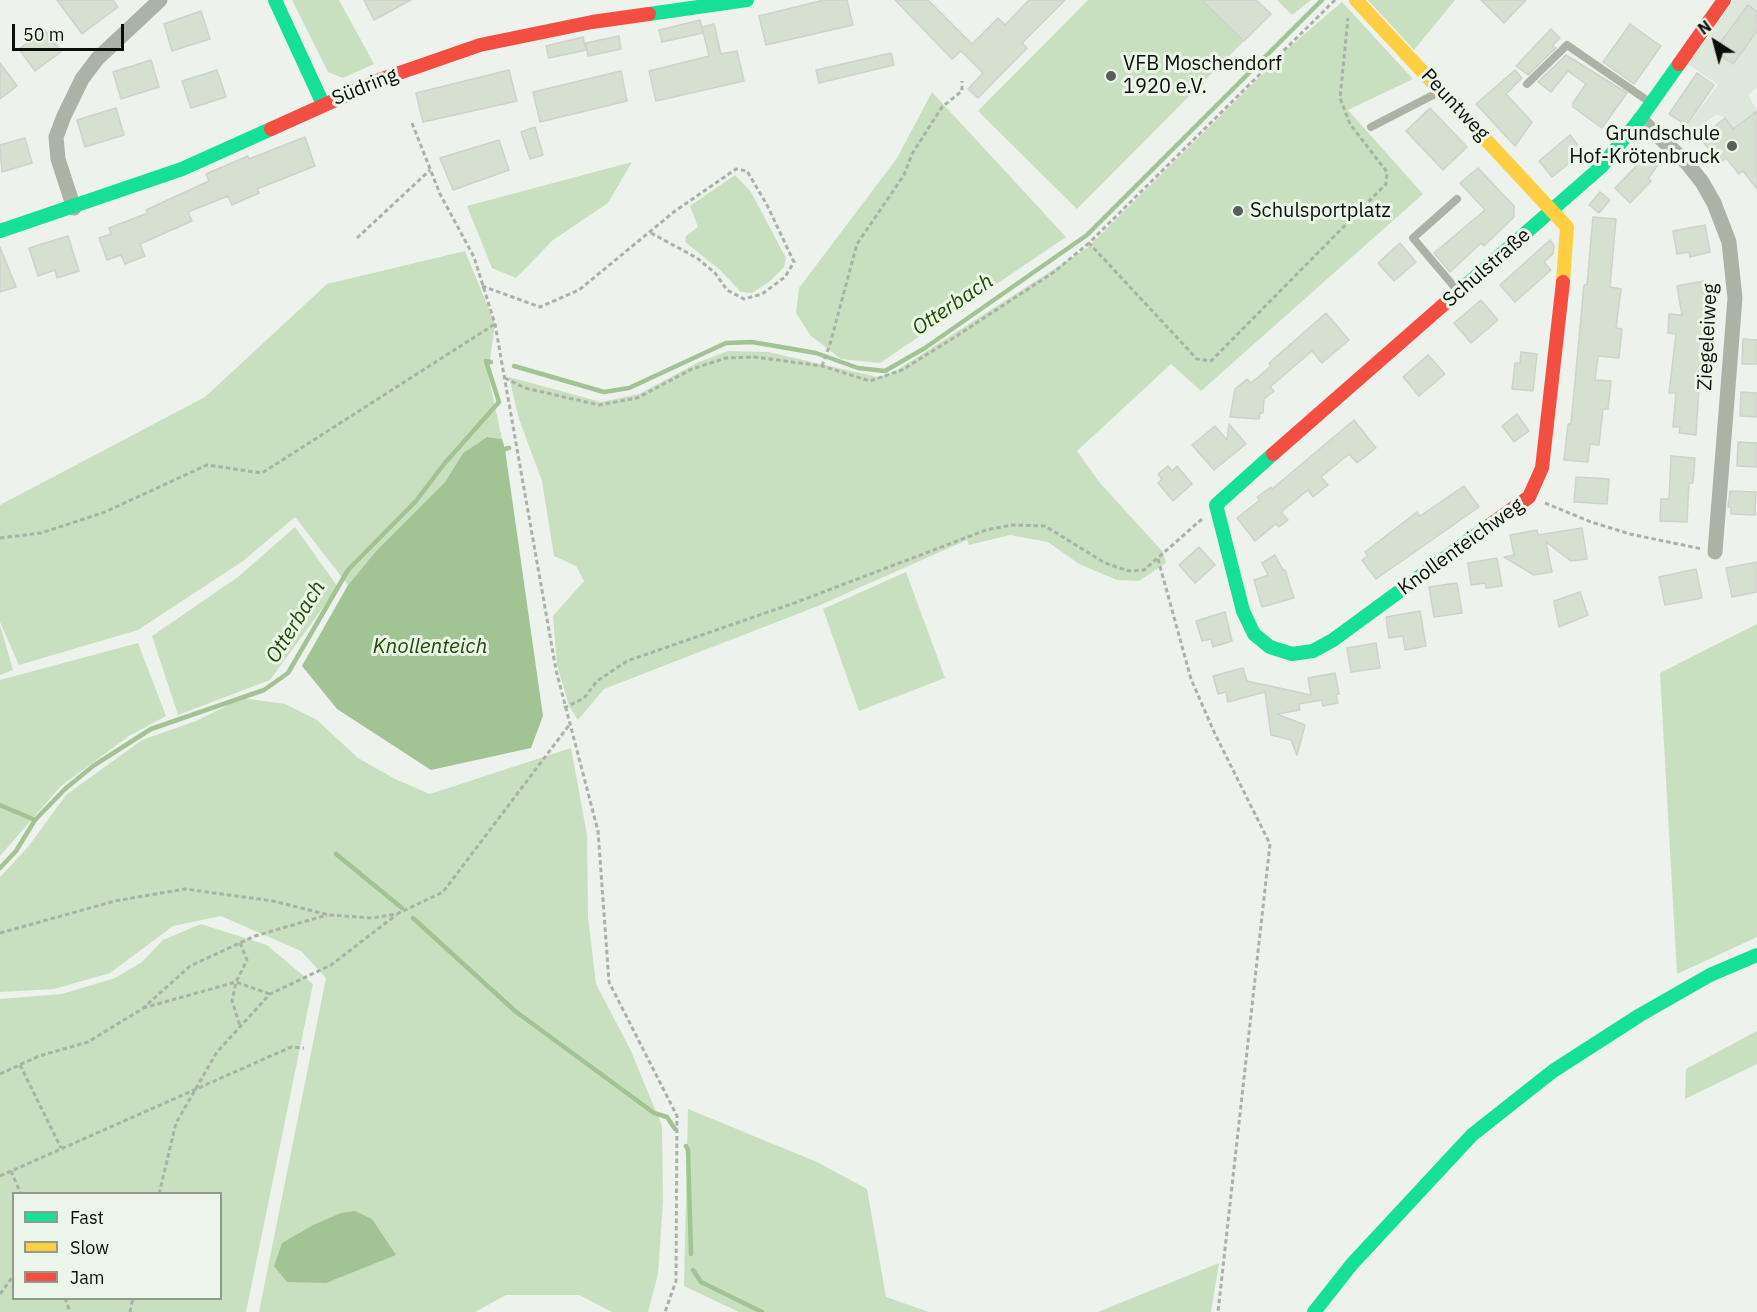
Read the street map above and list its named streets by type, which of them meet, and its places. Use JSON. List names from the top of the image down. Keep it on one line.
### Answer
{"streets":{"street":["Südring","Peuntweg","Schulstraße","Ziegeleiweg","Knollenteichweg"]},"crossings":[["Peuntweg","Schulstraße"],["Peuntweg","Knollenteichweg"],["Schulstraße","Ziegeleiweg"],["Schulstraße","Knollenteichweg"]],"water":["Otterbach","Knollenteich"],"places":["VFB Moschendorf 1920 e.V.","Grundschule Hof-Krötenbruck","Schulsportplatz"],"legend":["Fast","Slow","Jam"],"scale_bar":"50 m","north":"top left"}
